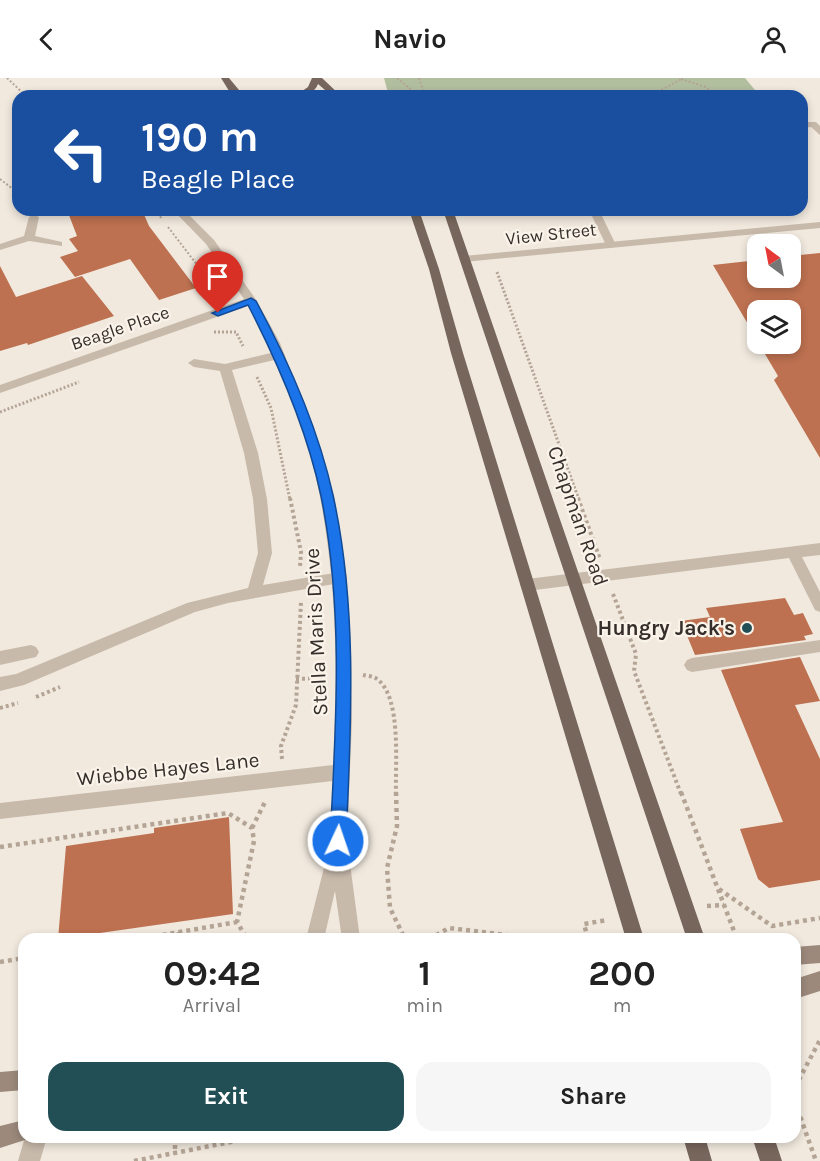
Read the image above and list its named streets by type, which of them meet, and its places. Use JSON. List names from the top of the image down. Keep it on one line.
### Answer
{"streets":{"main road":["Chapman Road"],"street":["View Street","Beagle Place","Stella Maris Drive","Wiebbe Hayes Lane"]},"crossings":[["View Street","Chapman Road"],["Beagle Place","Stella Maris Drive"],["Stella Maris Drive","Wiebbe Hayes Lane"]],"places":["Hungry Jack's"],"north":"top left","page":{"header":"Navio","turn":["190 m","Beagle Place"],"eta":["09:42","Arrival","1","min","200","m"],"buttons":["Exit","Share"]}}
